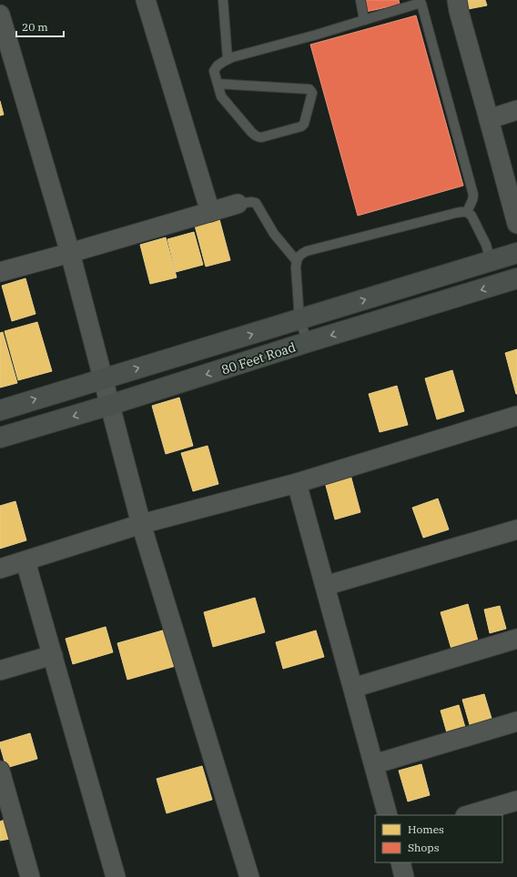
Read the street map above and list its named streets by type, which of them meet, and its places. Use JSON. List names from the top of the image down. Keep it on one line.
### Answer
{"streets":{"main road":["80 Feet Road"]},"legend":["Homes","Shops"],"scale_bar":"20 m"}
